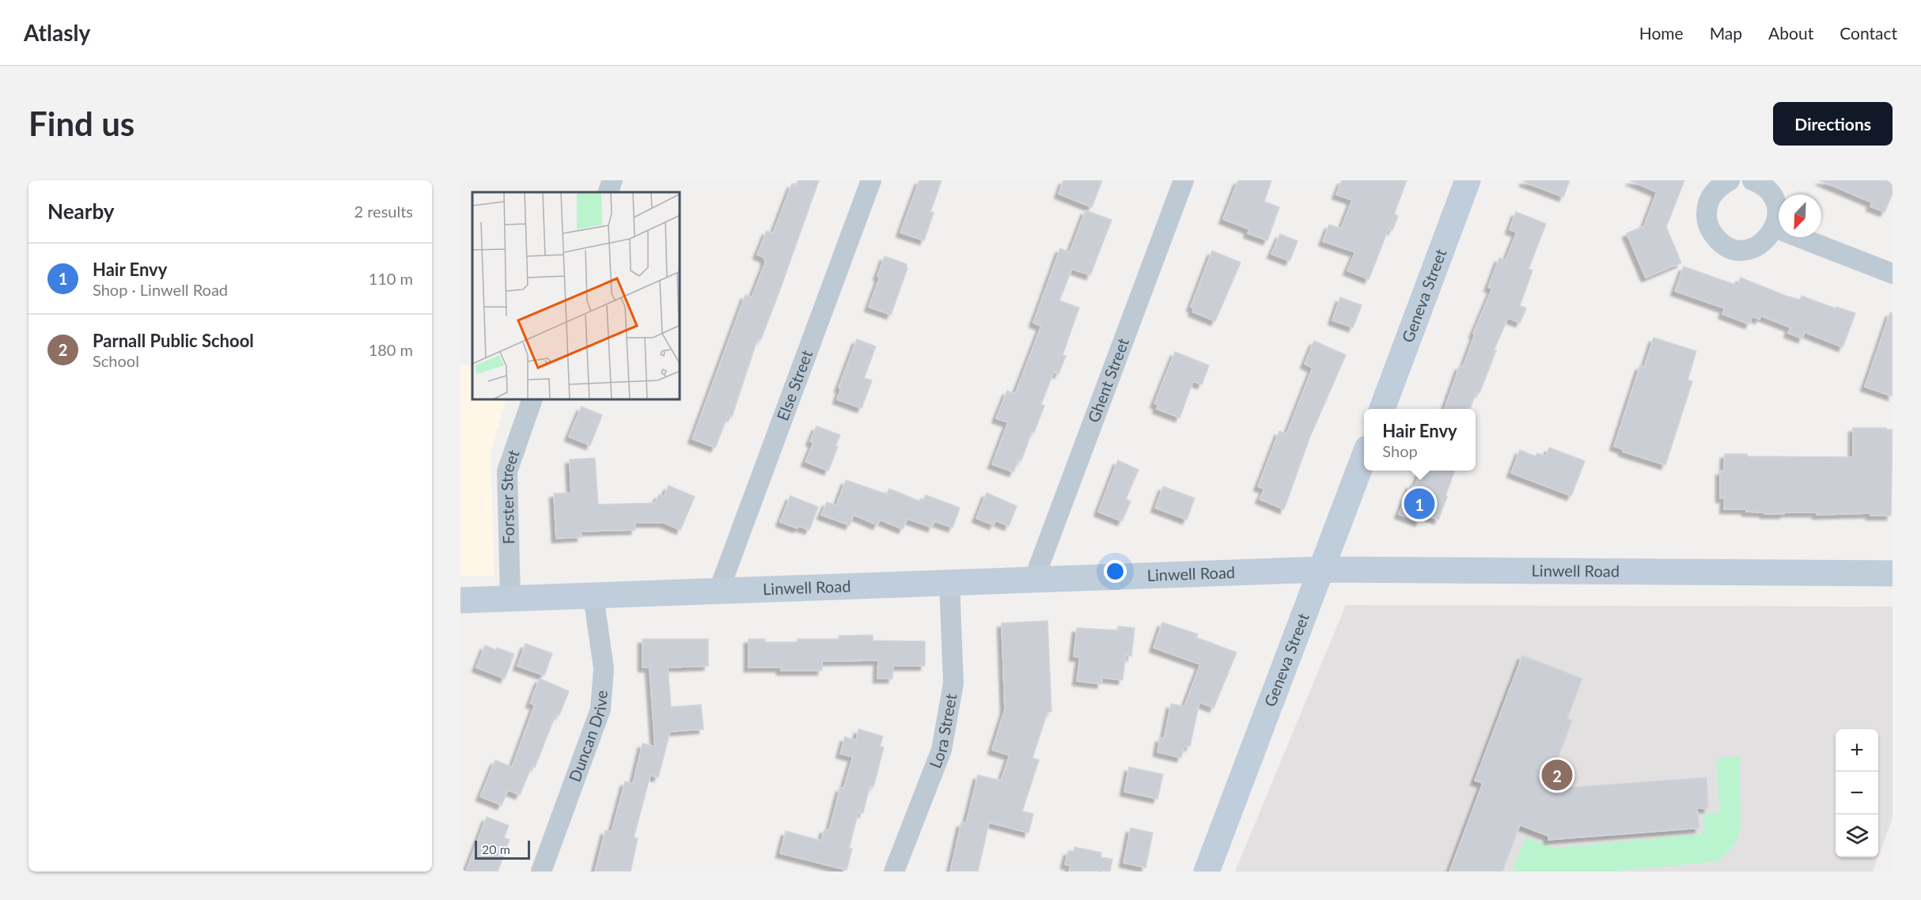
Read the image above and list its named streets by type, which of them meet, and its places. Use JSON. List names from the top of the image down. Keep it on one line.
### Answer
{"streets":{"main road":["Geneva Street","Linwell Road"],"street":["Ghent Street","Else Street","Forster Street","Lora Street","Duncan Drive"]},"crossings":[["Geneva Street","Linwell Road"],["Ghent Street","Linwell Road"],["Else Street","Linwell Road"],["Forster Street","Linwell Road"],["Linwell Road","Lora Street"],["Linwell Road","Duncan Drive"]],"scale_bar":"20 m","north":"bottom left","page":{"header":"Atlasly","nav":["Home","Map","About","Contact"],"buttons":"Directions","title":"Find us","heading":["Nearby","2 results"],"list":[{"mark":"1","name":"Hair Envy","note":"Shop · Linwell Road","value":"110 m"},{"mark":"2","name":"Parnall Public School","note":"School","value":"180 m"}],"popup":["Hair Envy","Shop"],"pins":["1","2"],"map_buttons":["+","−"],"scale":"20 m"}}
